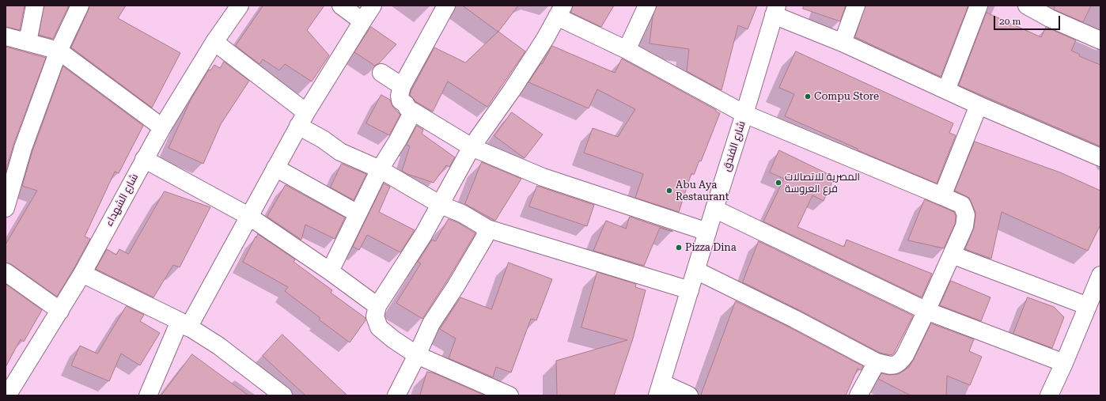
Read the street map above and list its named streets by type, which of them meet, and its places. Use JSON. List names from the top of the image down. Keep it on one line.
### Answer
{"streets":{"street":["شارع الفندق","شارع الشهداء"]},"places":["Compu Store","المصرية للاتصالات فرع العروسة","Abu Aya Restaurant","Pizza Dina"],"scale_bar":"20 m"}
